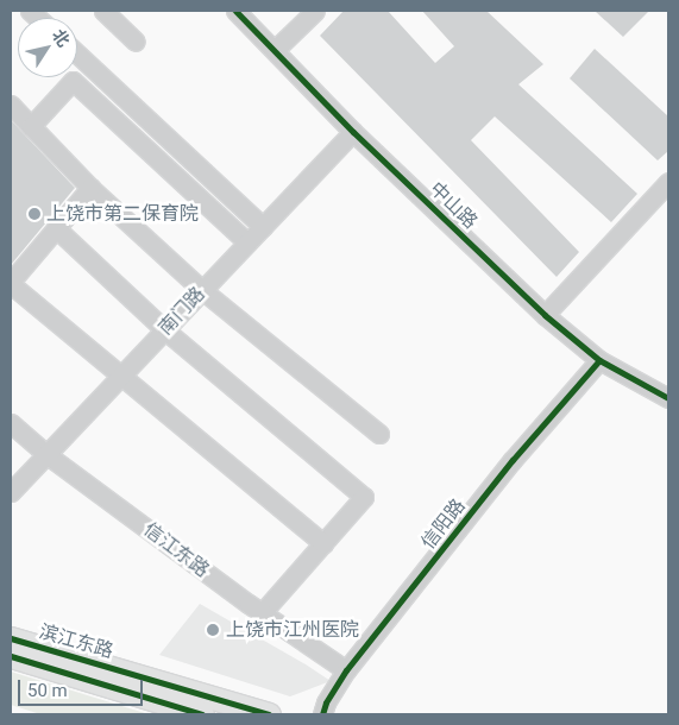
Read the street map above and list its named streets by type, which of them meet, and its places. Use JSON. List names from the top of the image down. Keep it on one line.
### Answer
{"streets":{"main road":["滨江东路"],"street":["中山路","南门路","信阳路","信江东路"]},"crossings":[["中山路","南门路"],["中山路","信阳路"],["南门路","信江东路"],["信阳路","信江东路"]],"places":["上饶市第二保育院","上饶市江州医院"],"scale_bar":"50 m","north":"top right"}
